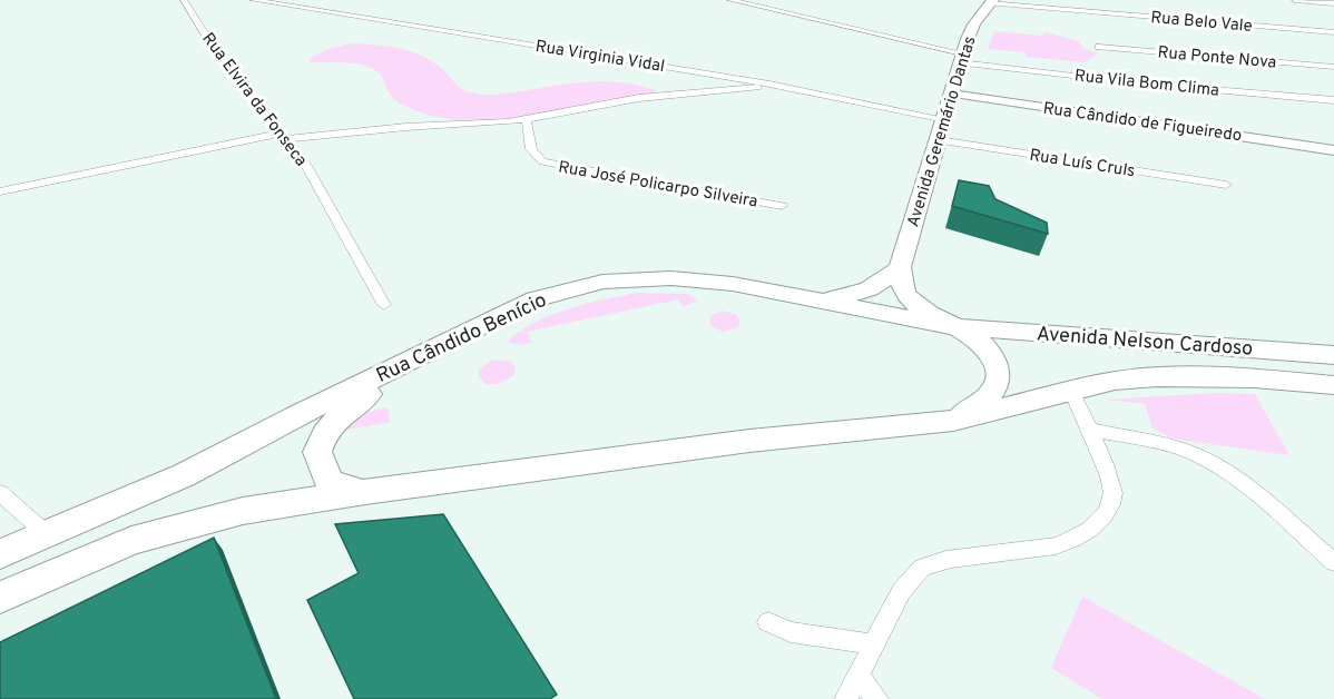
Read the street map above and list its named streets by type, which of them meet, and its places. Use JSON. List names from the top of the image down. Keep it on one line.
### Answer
{"streets":{"main road":["Avenida Geremário Dantas","Rua Cândido Benício","Avenida Nelson Cardoso"],"street":["Rua Belo Vale","Rua Virginia Vidal","Rua Ponte Nova","Rua Vila Bom Clima","Rua Elvira da Fonseca","Rua Cândido de Figueiredo","Rua Luís Cruls","Rua José Policarpo Silveira"]},"crossings":[["Rua Belo Vale","Avenida Geremário Dantas"],["Rua Virginia Vidal","Avenida Geremário Dantas"],["Rua Vila Bom Clima","Avenida Geremário Dantas"],["Rua Cândido de Figueiredo","Avenida Geremário Dantas"],["Avenida Geremário Dantas","Rua Luís Cruls"],["Rua Cândido Benício","Avenida Nelson Cardoso"]]}
